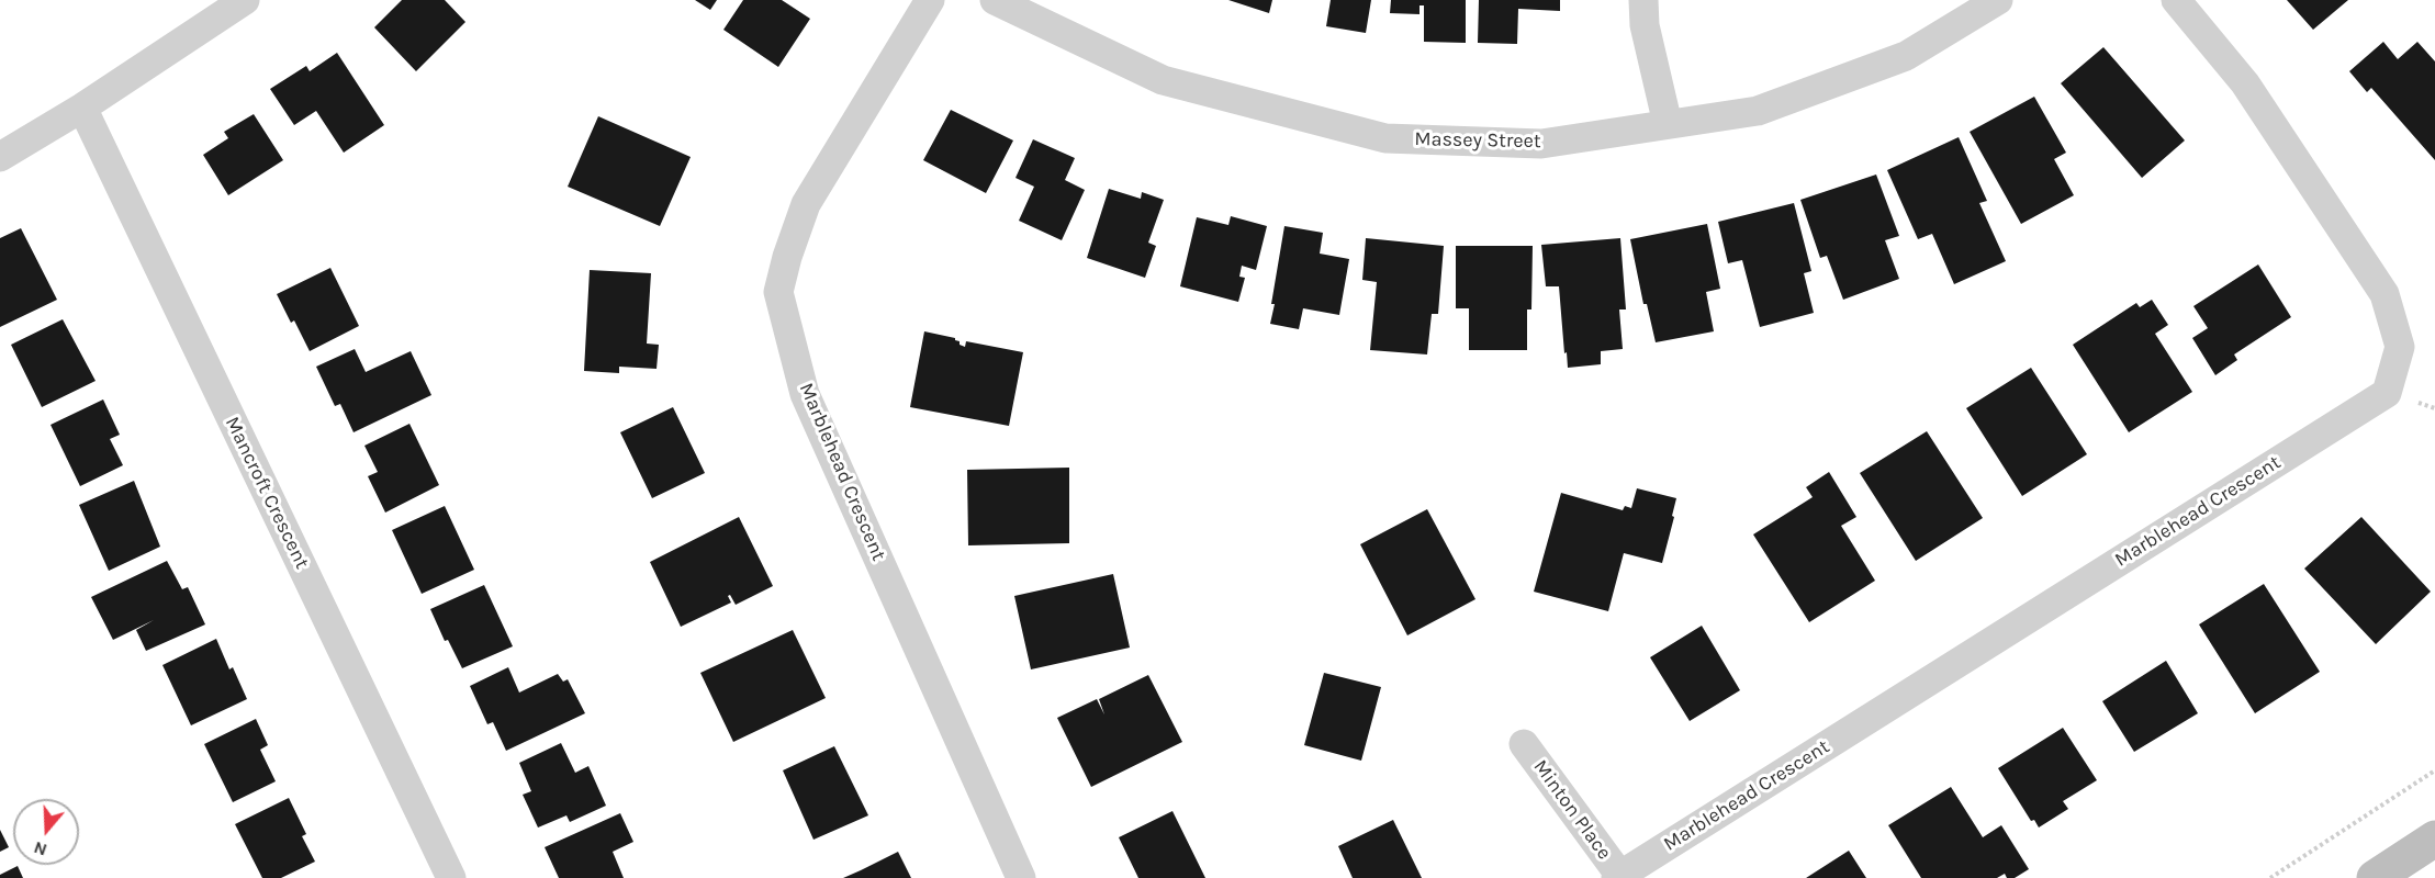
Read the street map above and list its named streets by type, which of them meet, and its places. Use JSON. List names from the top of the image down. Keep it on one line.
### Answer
{"streets":{"street":["Massey Street","Marblehead Crescent","Mancroft Crescent","Minton Place"]},"crossings":[["Marblehead Crescent","Minton Place"]],"north":"bottom"}
